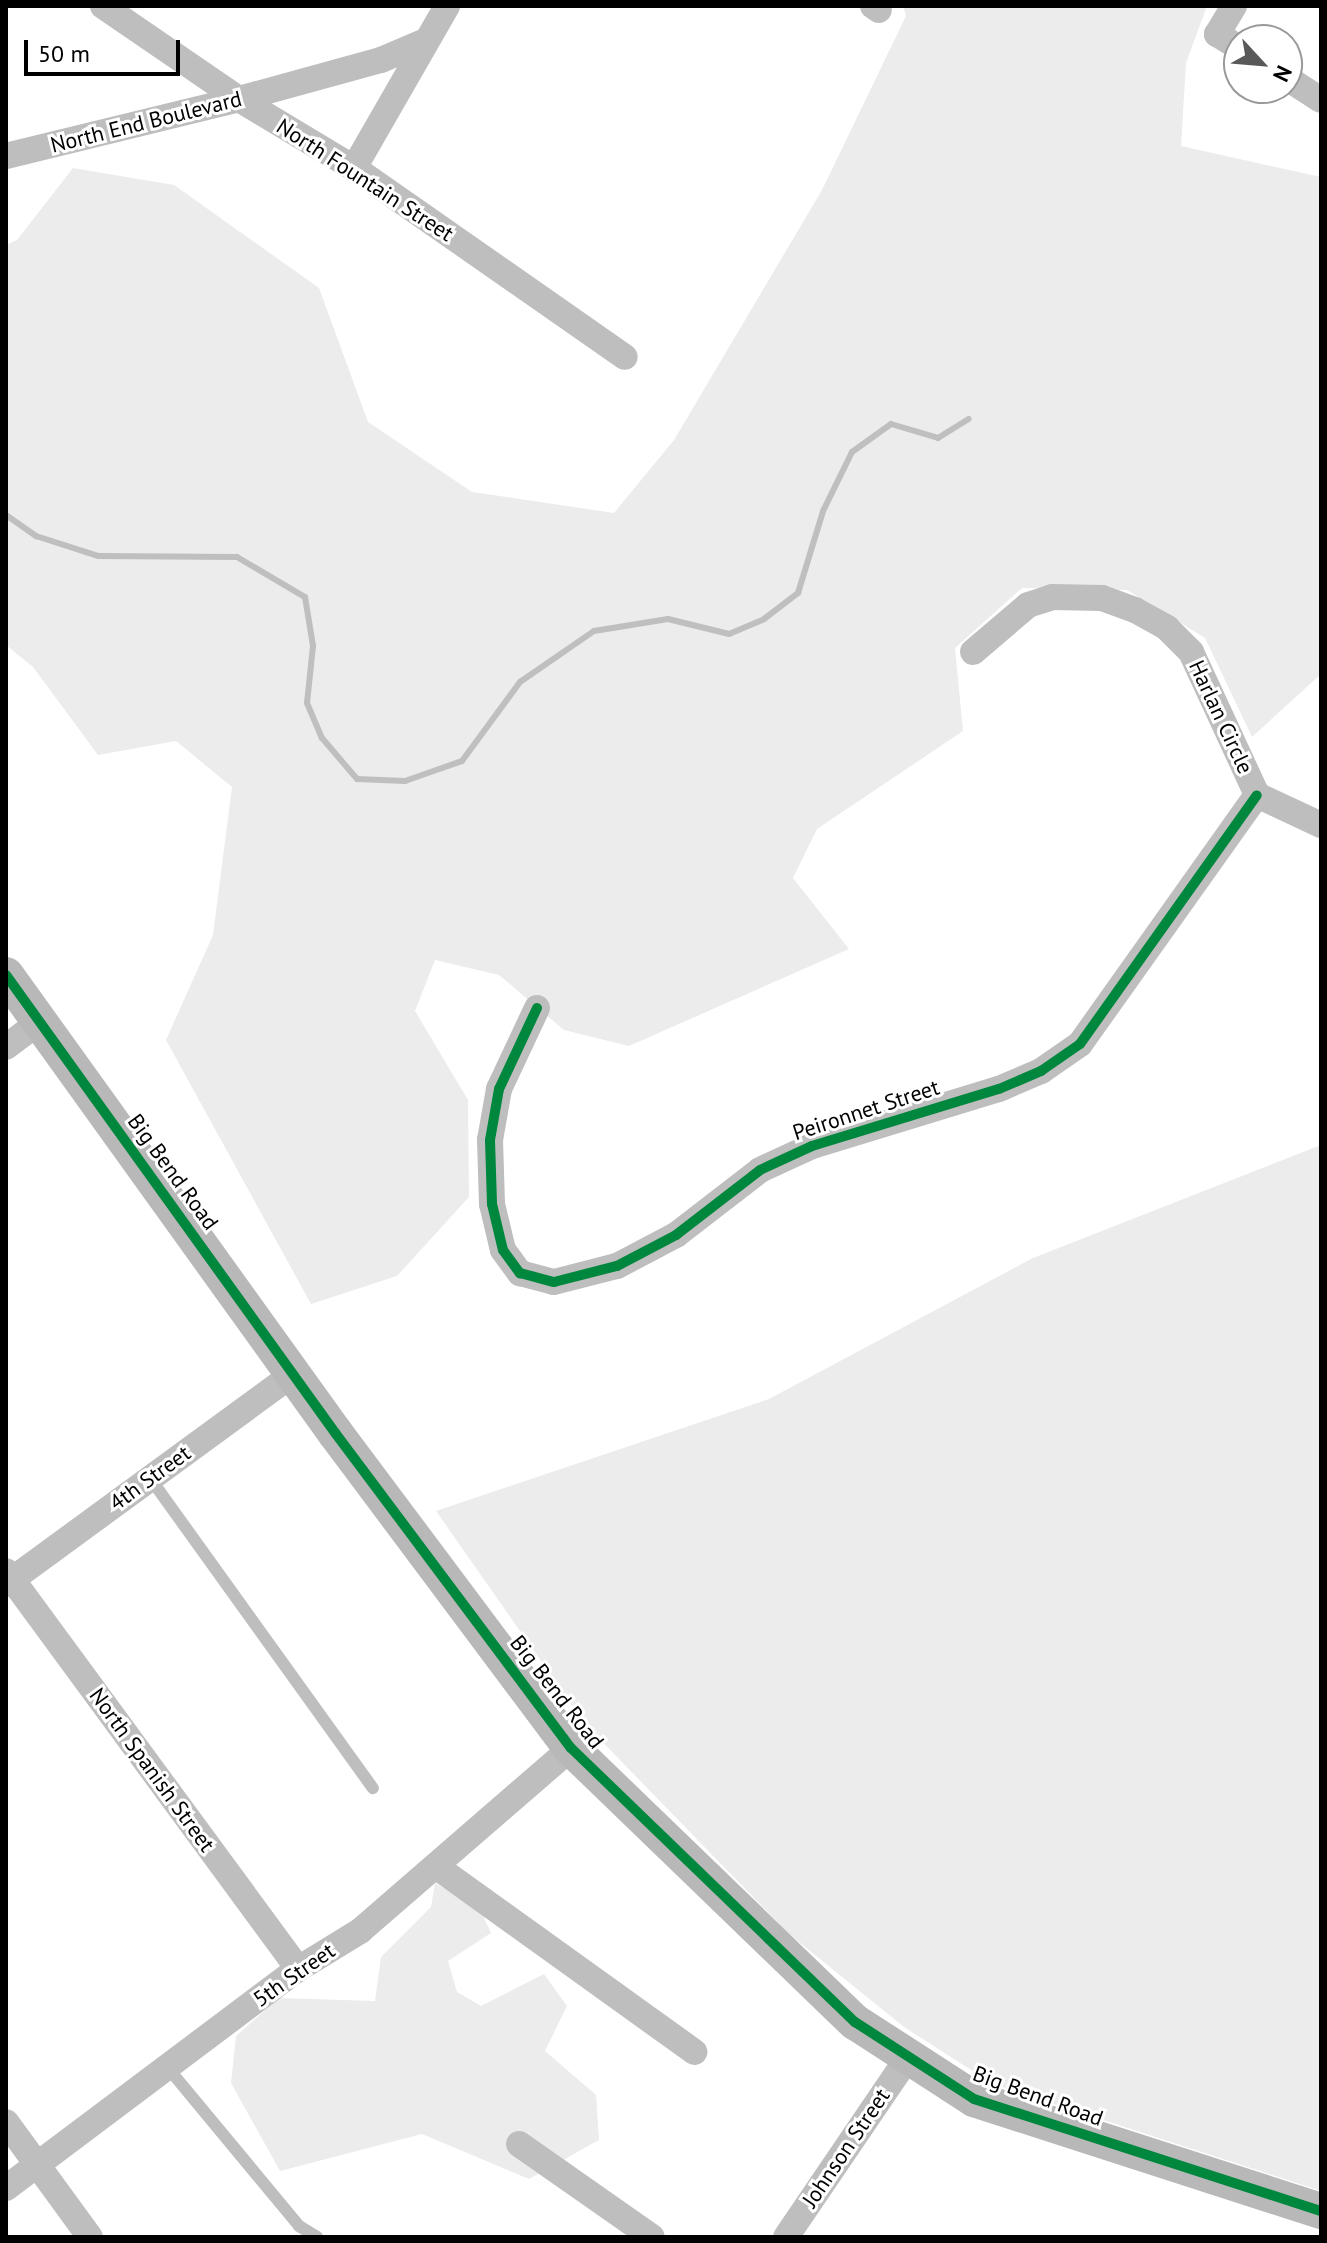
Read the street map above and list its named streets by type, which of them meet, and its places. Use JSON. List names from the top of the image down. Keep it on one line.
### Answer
{"streets":{"main road":["Big Bend Road"],"street":["North End Boulevard","North Fountain Street","Harlan Circle","Peironnet Street","4th Street","North Spanish Street","5th Street","Johnson Street"]},"crossings":[["North End Boulevard","North Fountain Street"],["Harlan Circle","Peironnet Street"],["Big Bend Road","4th Street"],["Big Bend Road","5th Street"],["Big Bend Road","Johnson Street"],["4th Street","North Spanish Street"],["North Spanish Street","5th Street"]],"scale_bar":"50 m","north":"bottom right"}
